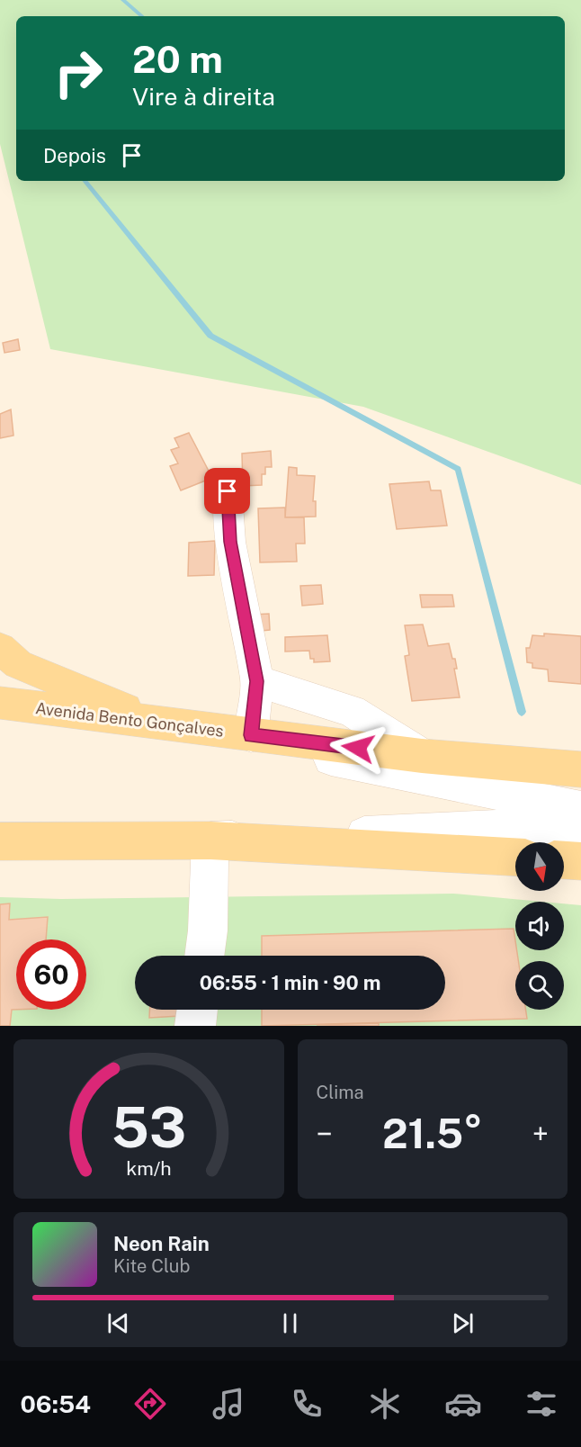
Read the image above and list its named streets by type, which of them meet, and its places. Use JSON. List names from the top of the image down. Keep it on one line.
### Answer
{"streets":{"main road":["Avenida Bento Gonçalves"]},"north":"bottom","page":{"turn":["20 m","Vire à direita"],"then":"Depois","limit":"60","trip":"06:55 · 1 min · 90 m","tile":"Clima","heat":["−","21.5°","+"],"song":["Neon Rain","Kite Club"],"tabs":"06:54","gauge":["53","km/h"]}}
